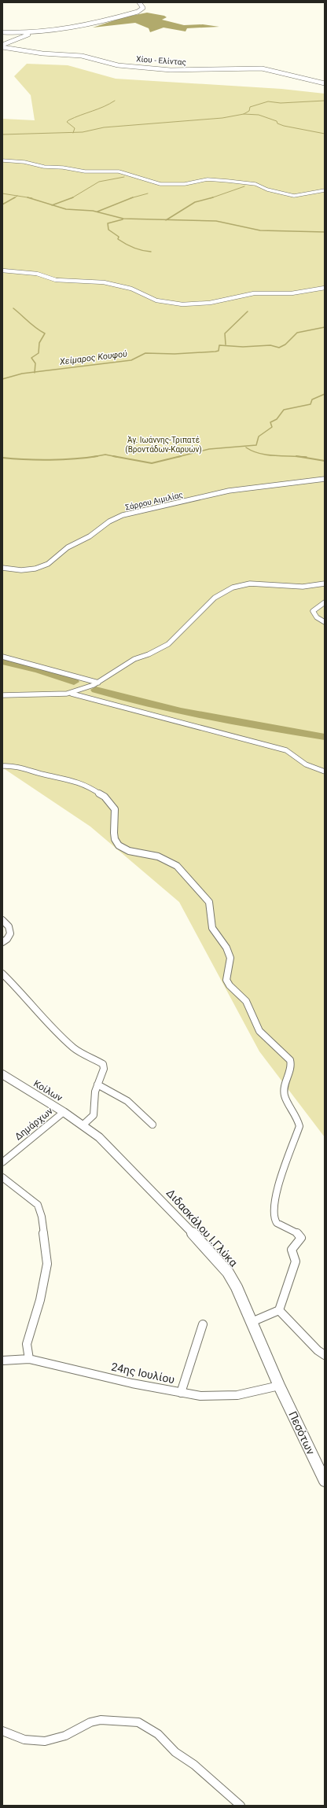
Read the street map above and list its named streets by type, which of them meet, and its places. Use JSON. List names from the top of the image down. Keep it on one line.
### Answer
{"streets":{"main road":["Χίου - Ελίντας","Κοίλων","Διδασκάλου Ι.Γλύκα","Πεσότων"],"street":["Σάρρου Αιμιλίας","Δημάρχων","24ης Ιουλίου"]},"crossings":[["Κοίλων","Δημάρχων"],["Κοίλων","Διδασκάλου Ι.Γλύκα"],["Διδασκάλου Ι.Γλύκα","24ης Ιουλίου"],["Διδασκάλου Ι.Γλύκα","Πεσότων"],["24ης Ιουλίου","Πεσότων"]],"water":["Χείμαρος Κουφού"],"parks":["Άγ. Ιωάννης-Τριπατέ (Βροντάδων-Καρυών)"]}
